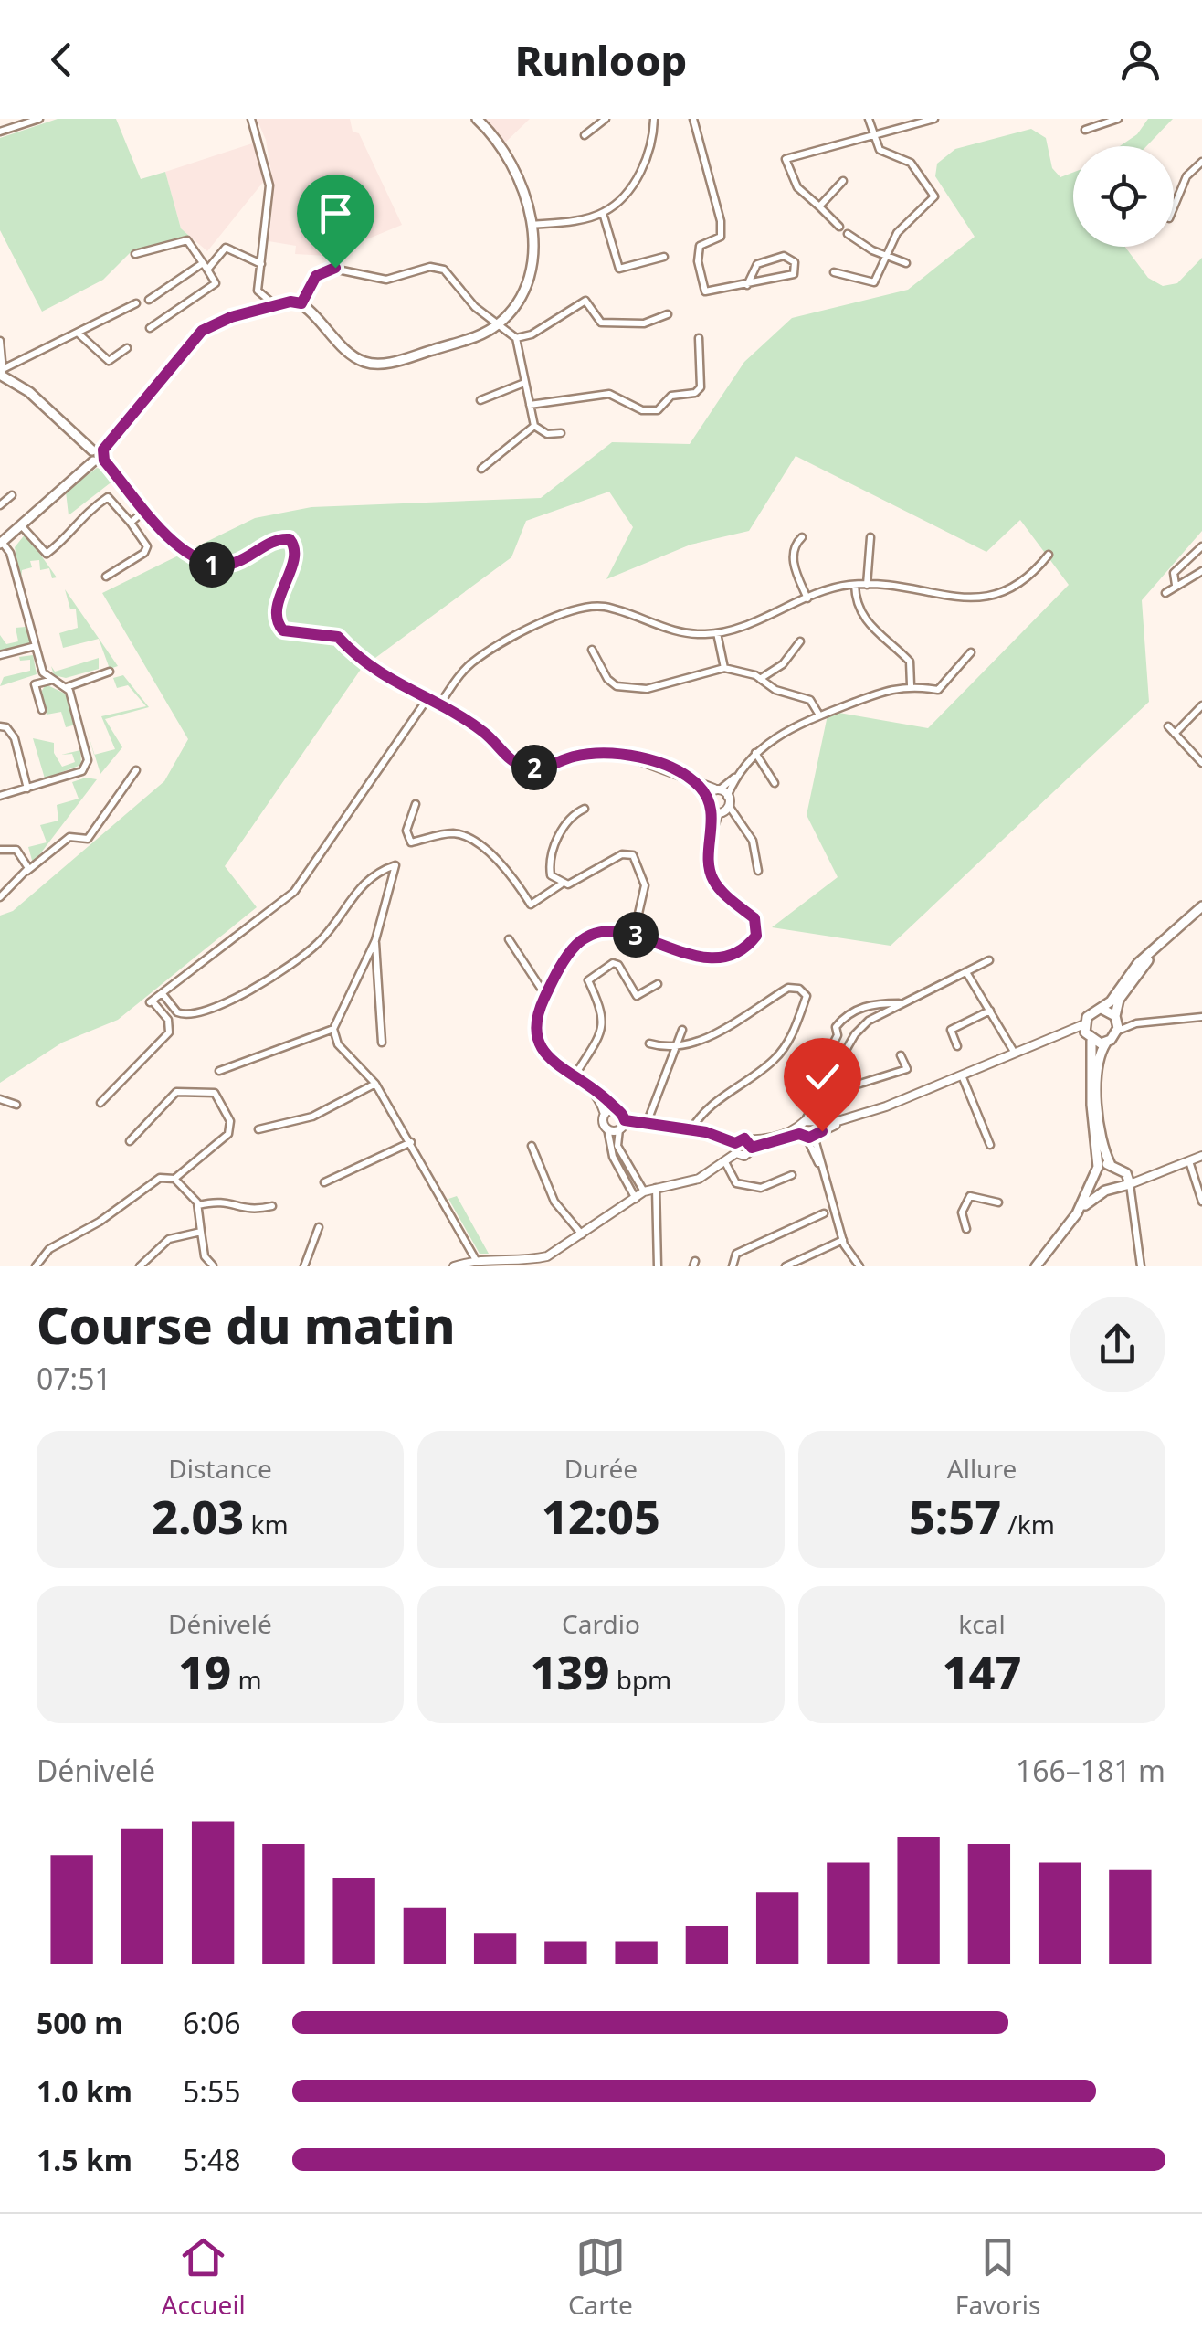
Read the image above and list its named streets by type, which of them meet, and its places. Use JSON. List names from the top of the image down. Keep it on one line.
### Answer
{"page":{"header":"Runloop","pins":["1","2","3"],"heading":["Course du matin","07:51"],"stats":[["Distance","2.03 km"],["Durée","12:05"],["Allure","5:57 /km"],["Dénivelé","19 m"],["Cardio","139 bpm"],["kcal","147"]],"chart":["Dénivelé","166–181 m"],"list":[{"name":"500 m","note":"6:06"},{"name":"1.0 km","note":"5:55"},{"name":"1.5 km","note":"5:48"}],"tabs":["Accueil","Carte","Favoris"]}}
